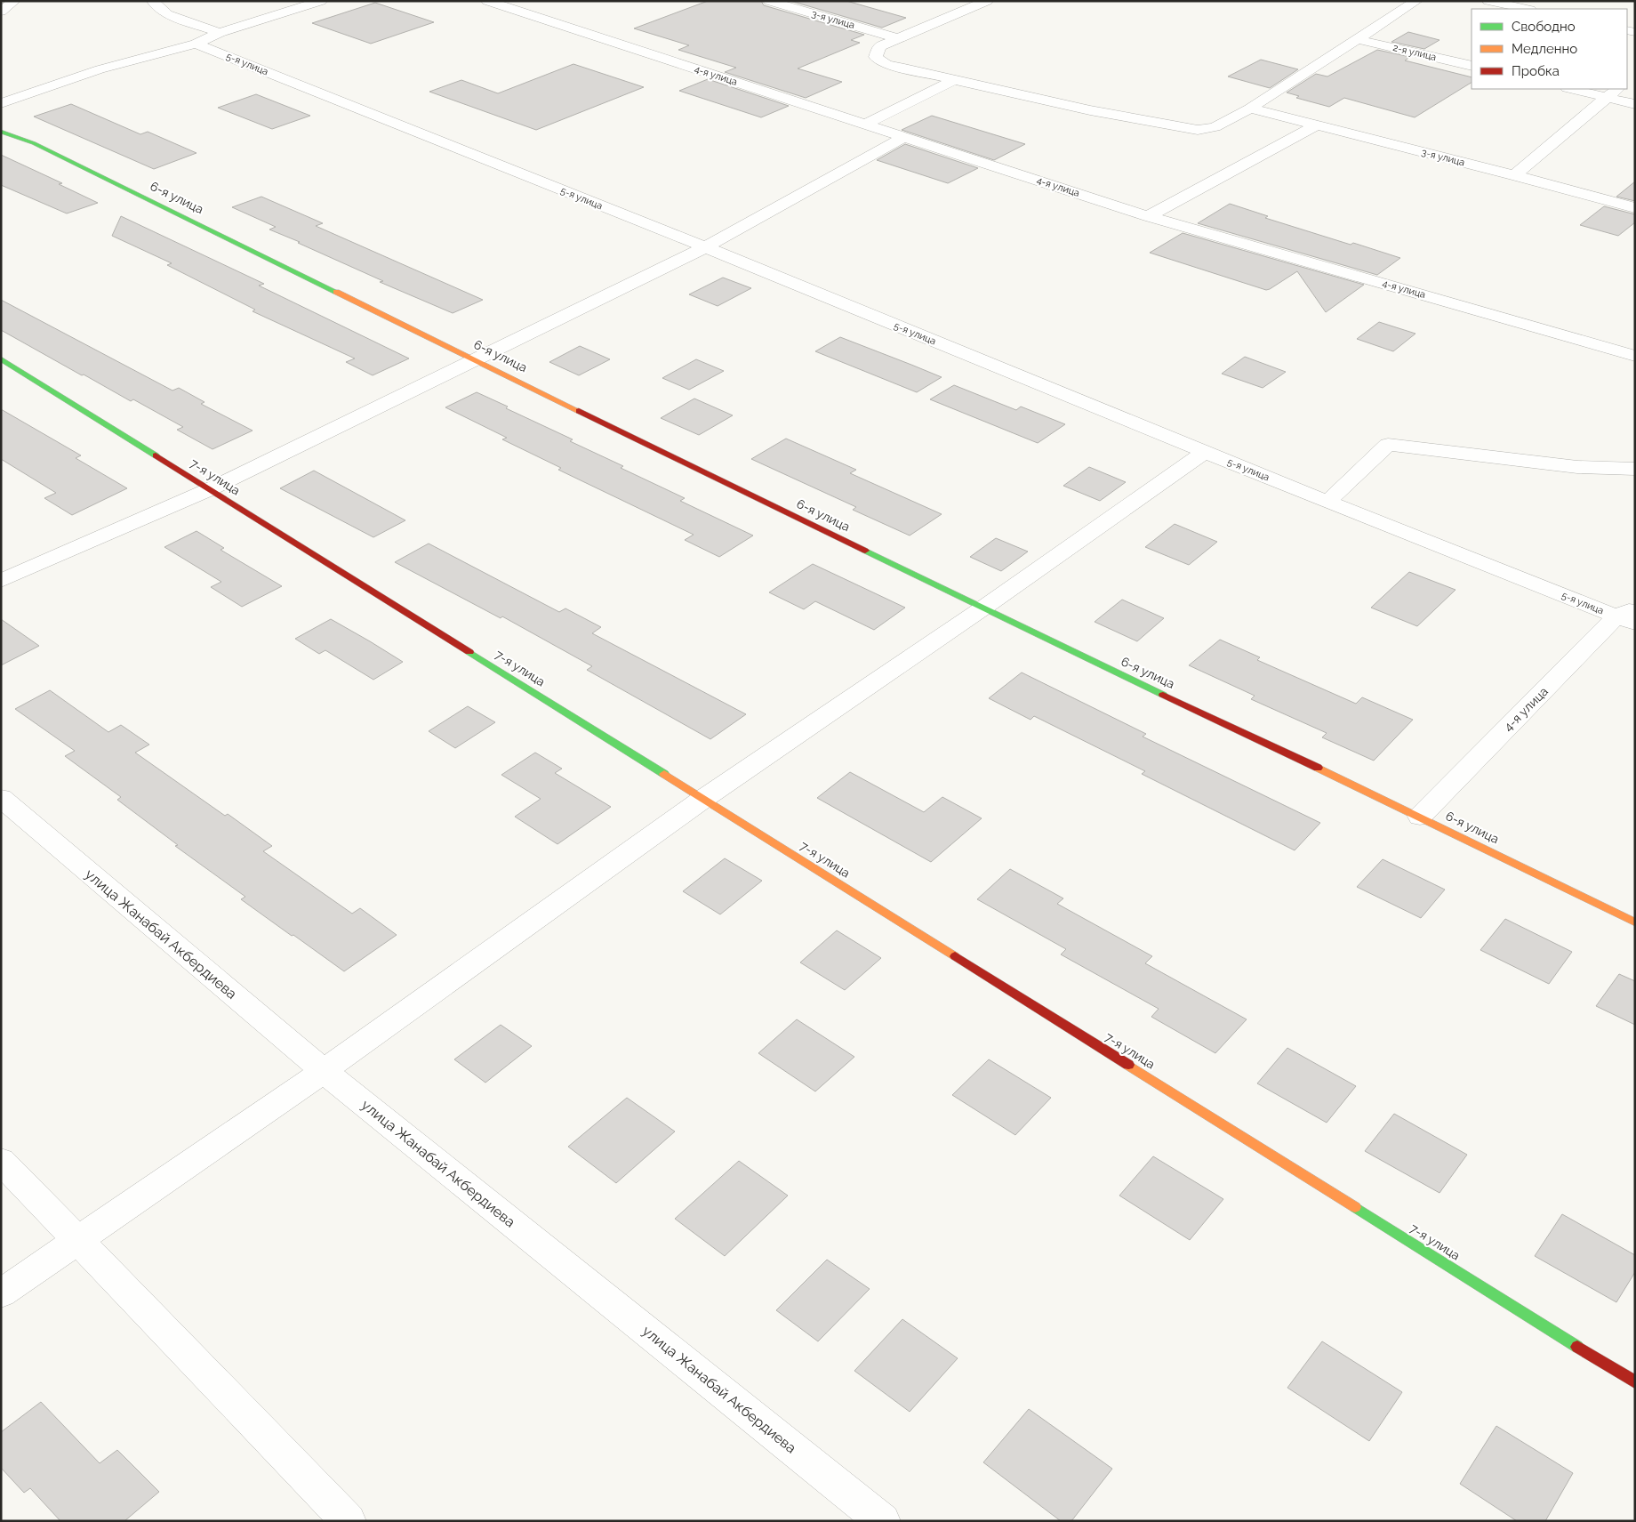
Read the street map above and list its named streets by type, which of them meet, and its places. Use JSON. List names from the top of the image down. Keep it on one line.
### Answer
{"streets":{"street":["3-я улица","2-я улица","5-я улица","4-я улица","6-я улица","7-я улица","улица Жанабай Акбердиева"]},"crossings":[["5-я улица","4-я улица"],["4-я улица","6-я улица"]],"legend":["Свободно","Медленно","Пробка"]}
